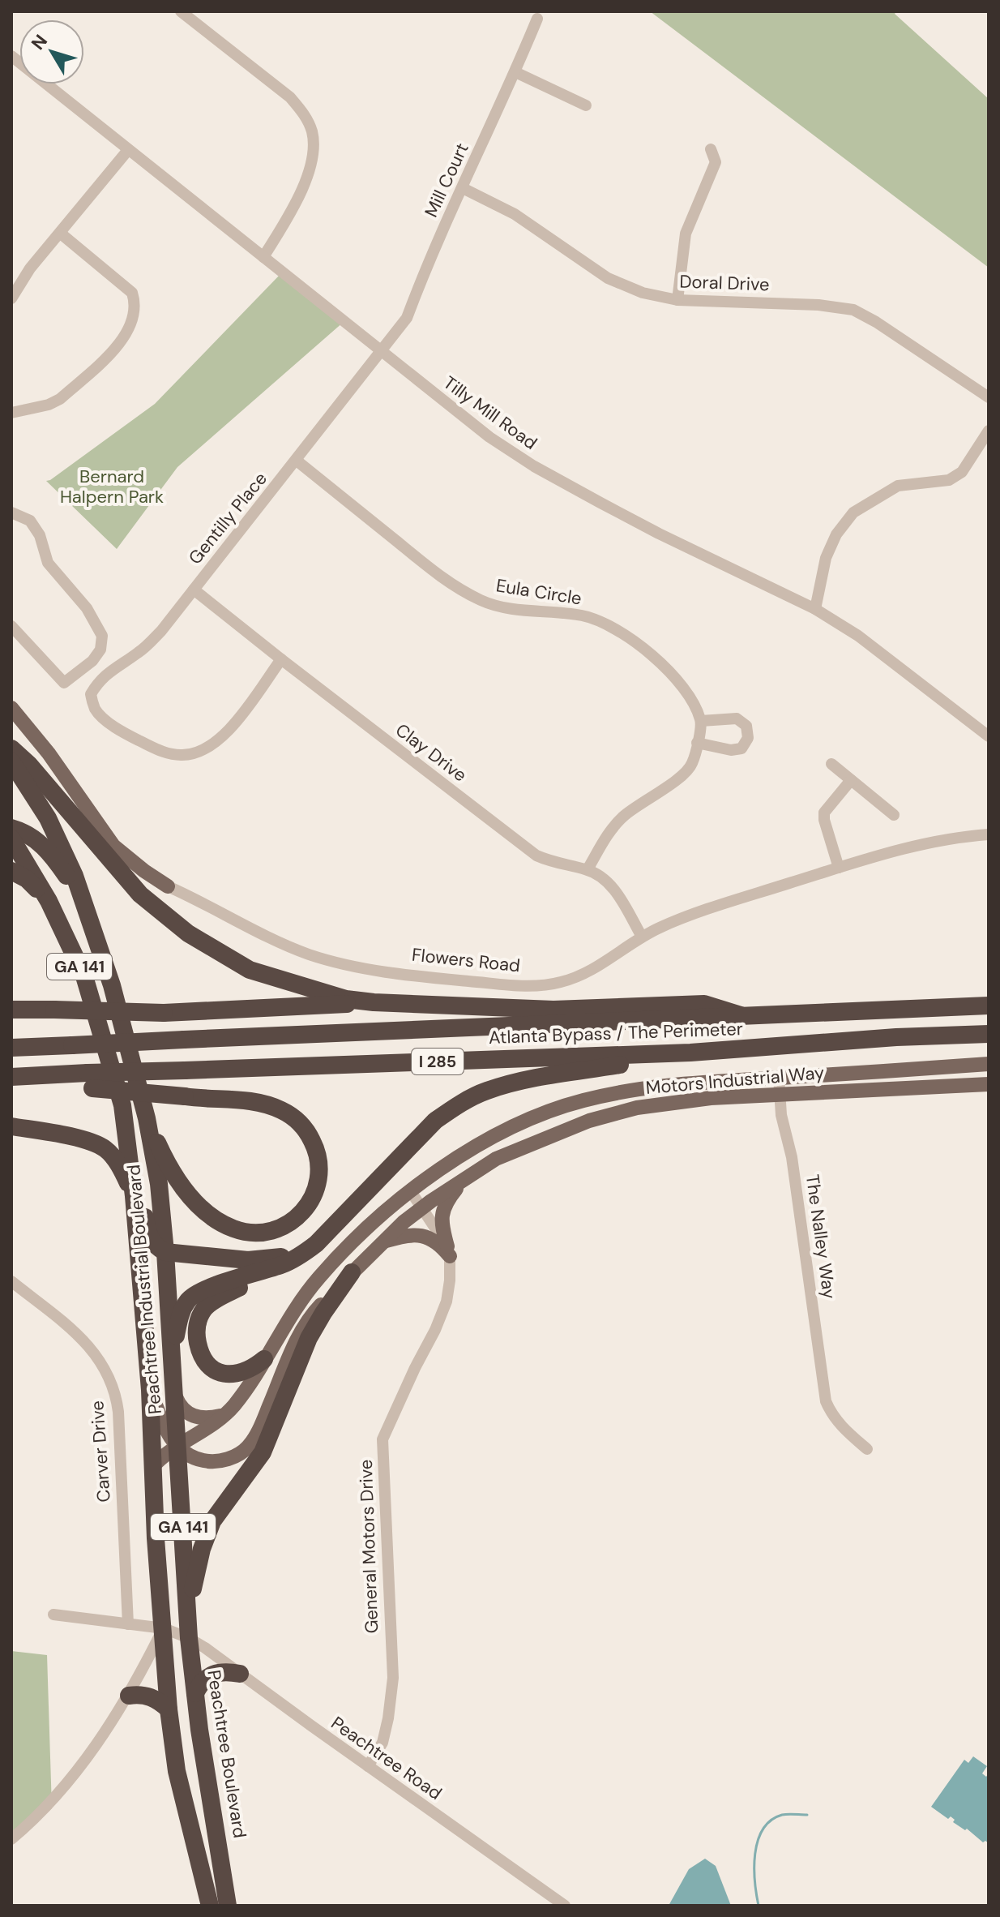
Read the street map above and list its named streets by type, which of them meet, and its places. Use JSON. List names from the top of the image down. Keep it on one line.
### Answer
{"streets":{"highway":["GA 141","Atlanta Bypass / The Perimeter","I 285","Peachtree Industrial Boulevard","Peachtree Boulevard"],"main road":["Flowers Road","Motors Industrial Way"],"street":["Mill Court","Doral Drive","Tilly Mill Road","Gentilly Place","Eula Circle","Clay Drive","The Nalley Way","Carver Drive","General Motors Drive","Peachtree Road"]},"crossings":[["Mill Court","Doral Drive"],["Mill Court","Tilly Mill Road"],["Mill Court","Gentilly Place"],["Tilly Mill Road","Gentilly Place"],["Gentilly Place","Eula Circle"],["Gentilly Place","Clay Drive"],["Clay Drive","Flowers Road"],["GA 141","Peachtree Industrial Boulevard"],["GA 141","Peachtree Road"],["Motors Industrial Way","The Nalley Way"],["Motors Industrial Way","Peachtree Industrial Boulevard"],["Peachtree Industrial Boulevard","Peachtree Boulevard"],["Peachtree Industrial Boulevard","Peachtree Road"],["Carver Drive","Peachtree Road"],["General Motors Drive","Peachtree Road"],["Peachtree Boulevard","Peachtree Road"]],"parks":["Bernard Halpern Park"],"north":"top left"}
